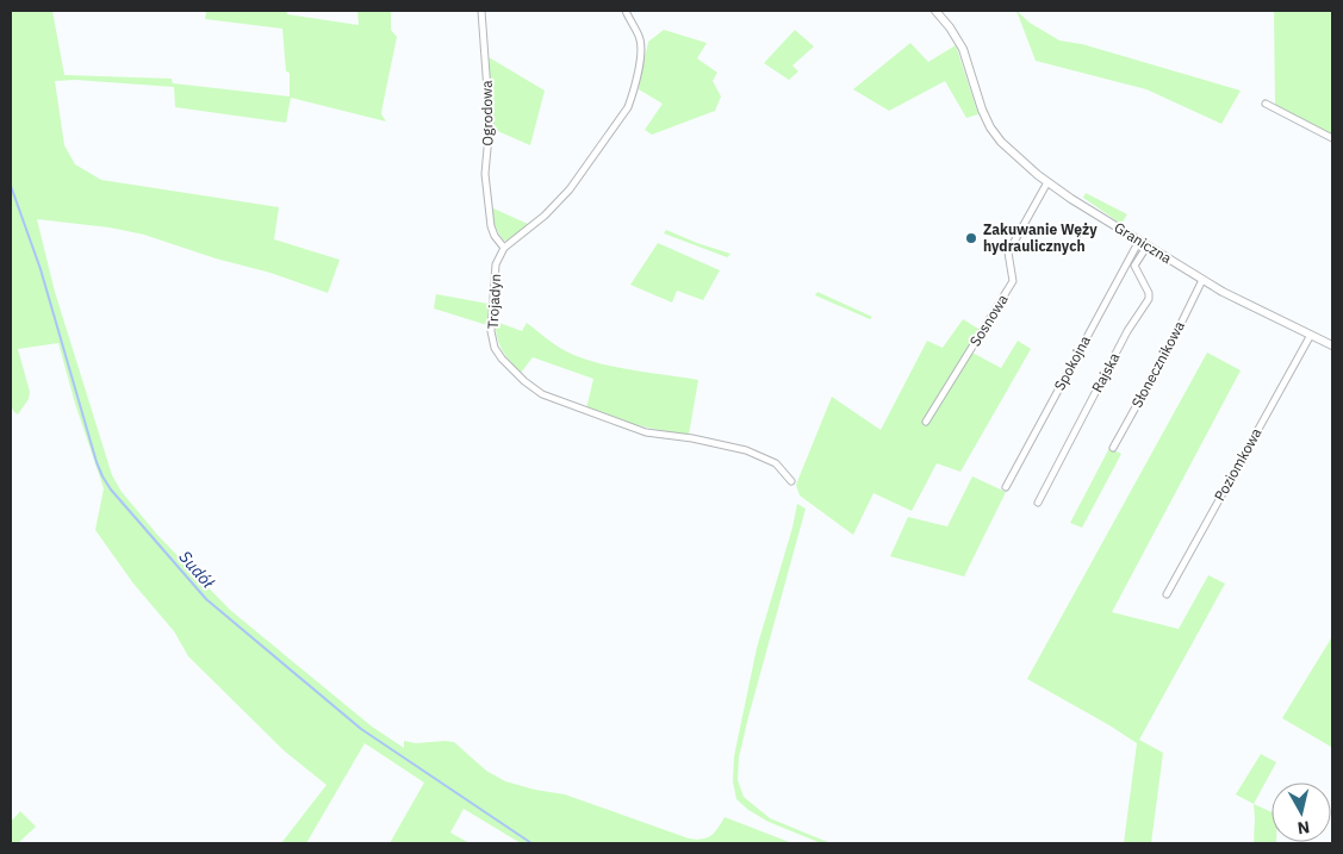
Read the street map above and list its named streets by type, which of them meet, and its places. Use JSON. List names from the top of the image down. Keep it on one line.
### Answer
{"streets":{"street":["Ogrodowa","Graniczna","Trojadyn","Sosnowa","Spokojna","Słonecznikowa","Rajska","Poziomkowa"]},"crossings":[["Ogrodowa","Trojadyn"],["Graniczna","Sosnowa"],["Graniczna","Spokojna"],["Graniczna","Słonecznikowa"],["Graniczna","Rajska"],["Graniczna","Poziomkowa"]],"water":["Sudół"],"places":["Zakuwanie Węży hydraulicznych"],"north":"bottom"}
